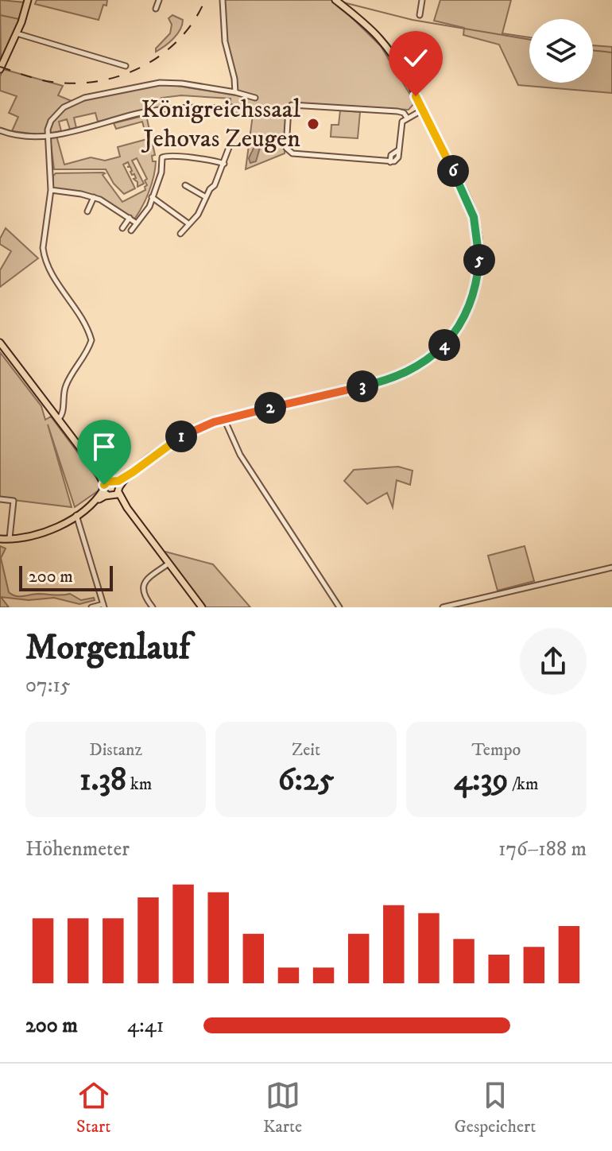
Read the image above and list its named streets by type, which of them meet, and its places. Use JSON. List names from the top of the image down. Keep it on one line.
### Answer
{"places":["Königreichssaal Jehovas Zeugen"],"scale_bar":"200 m","page":{"pins":["6","5","4","3","2","1"],"scale":"200 m","heading":["Morgenlauf","07:15"],"stats":[["Distanz","1.38 km"],["Zeit","6:25"],["Tempo","4:39 /km"]],"chart":["Höhenmeter","176–188 m"],"list":[{"name":"200 m","note":"4:41"}],"tabs":["Start","Karte","Gespeichert"]}}
